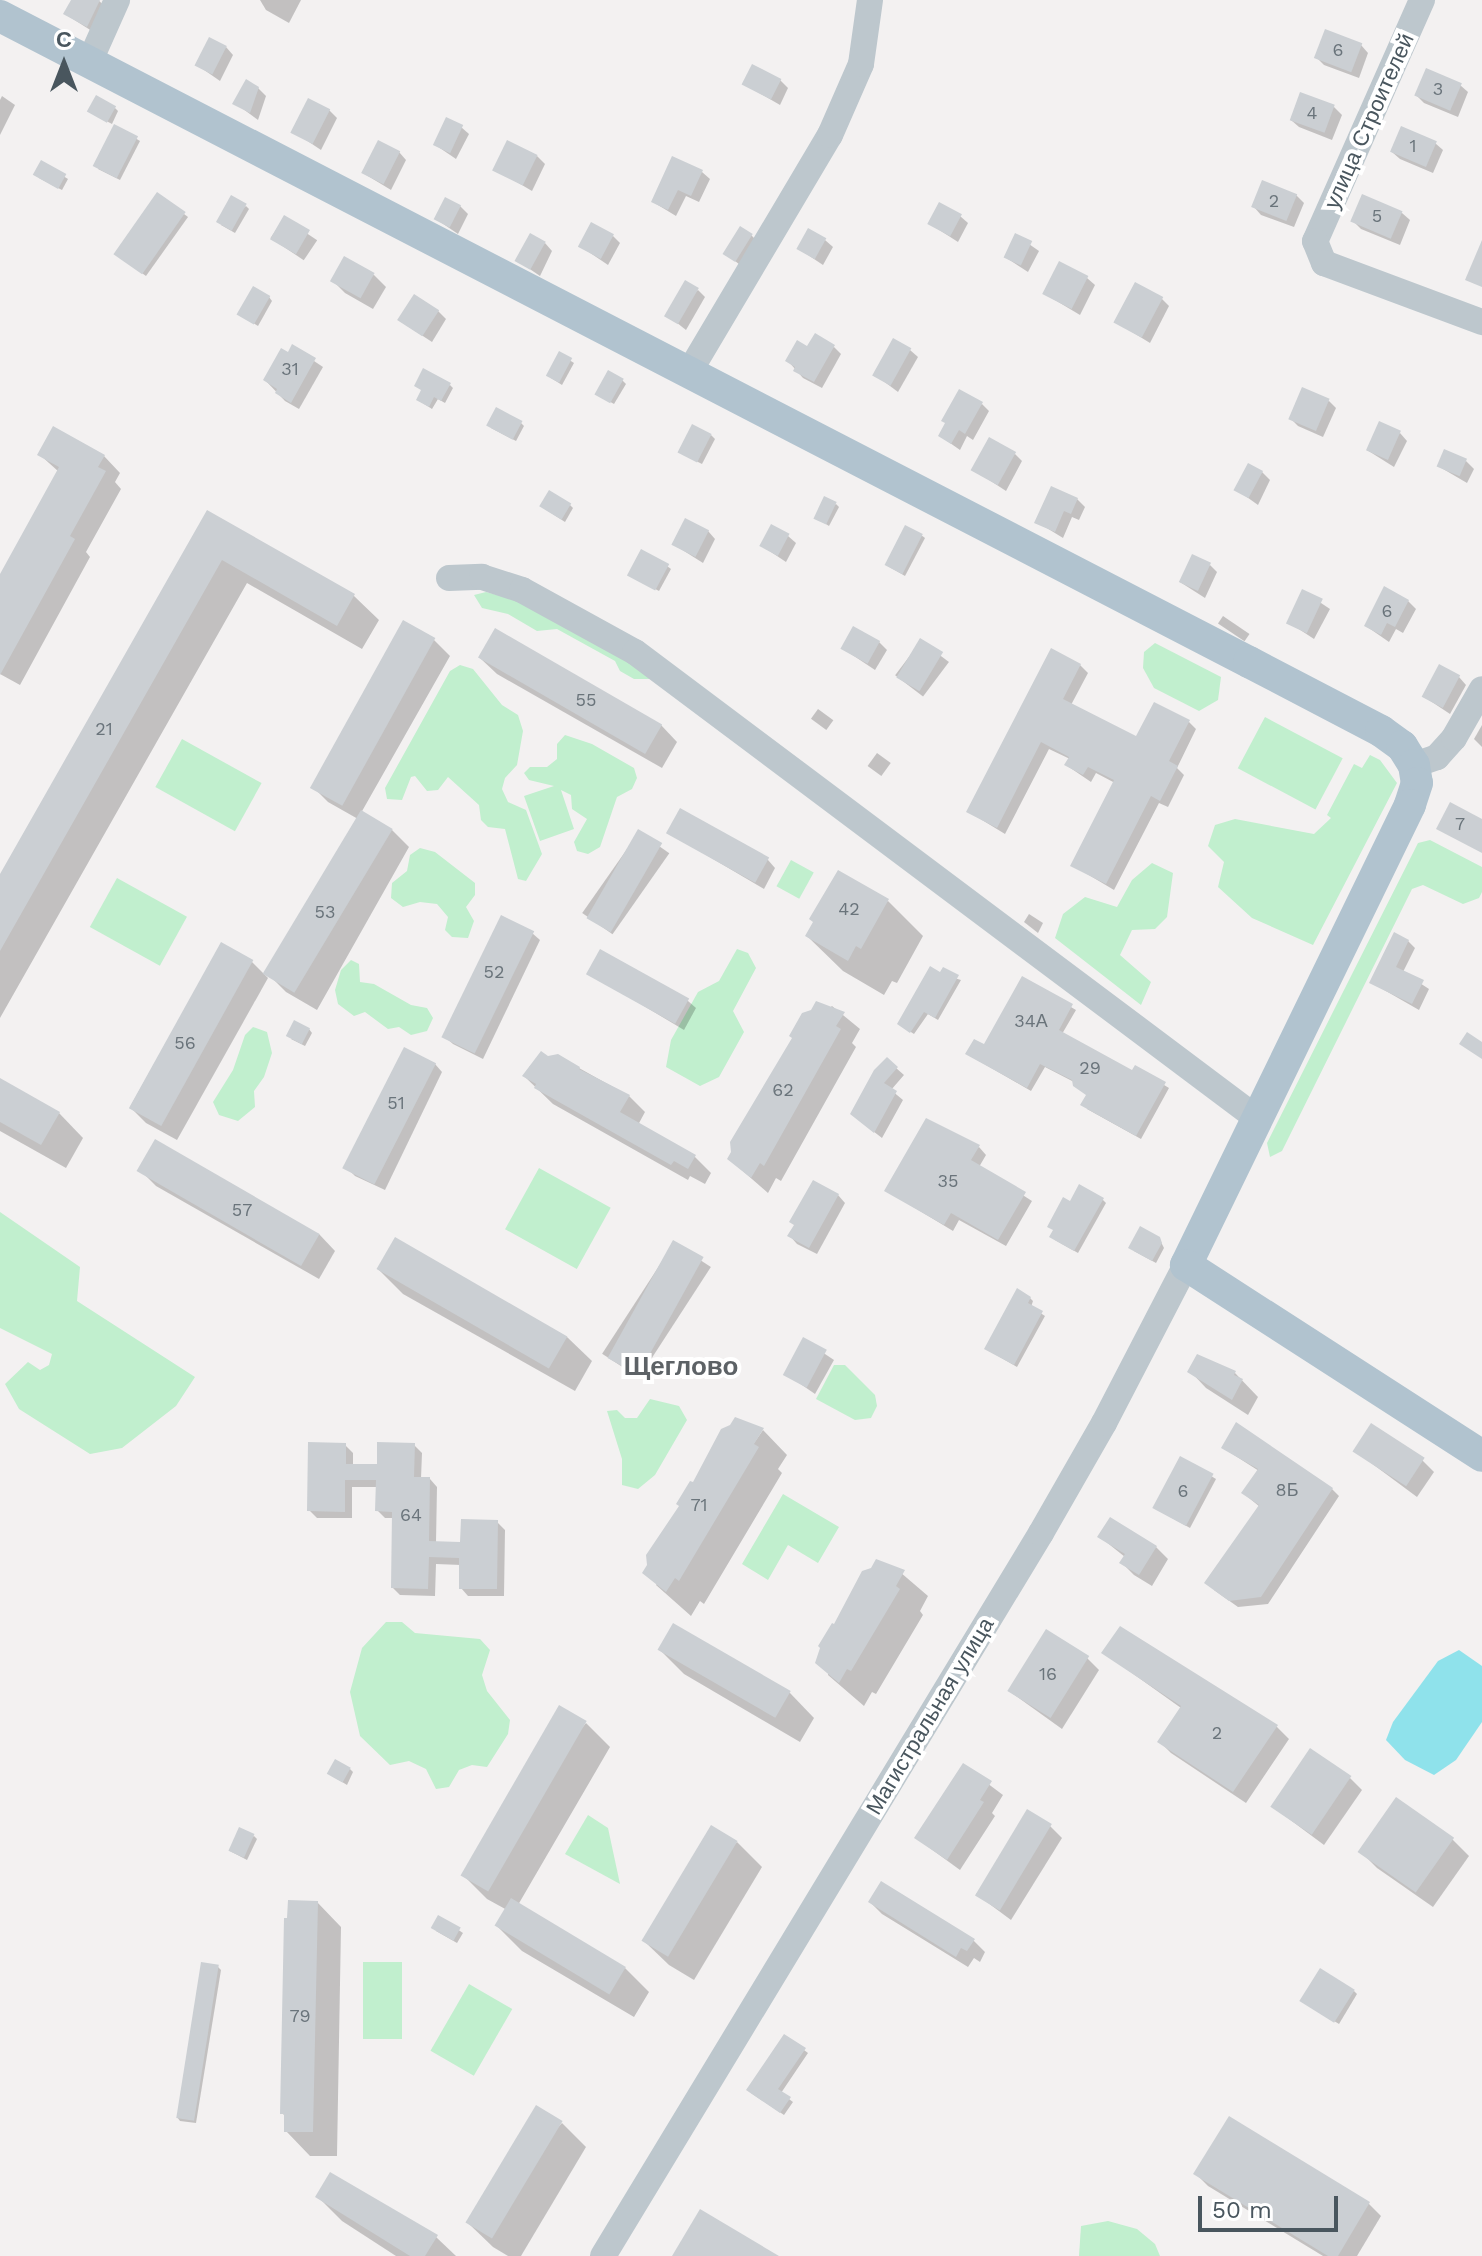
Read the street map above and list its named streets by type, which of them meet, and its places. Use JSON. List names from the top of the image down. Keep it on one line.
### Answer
{"streets":{"main road":["Магистральная улица"],"street":["улица Строителей"]},"districts":["Щеглово"],"house_numbers":["6","3","4","1","2","5","31","6","55","21","7","42","53","52","34А","56","29","62","51","35","57","8Б","6","71","64","16","2","79"],"scale_bar":"50 m","north":"top"}
